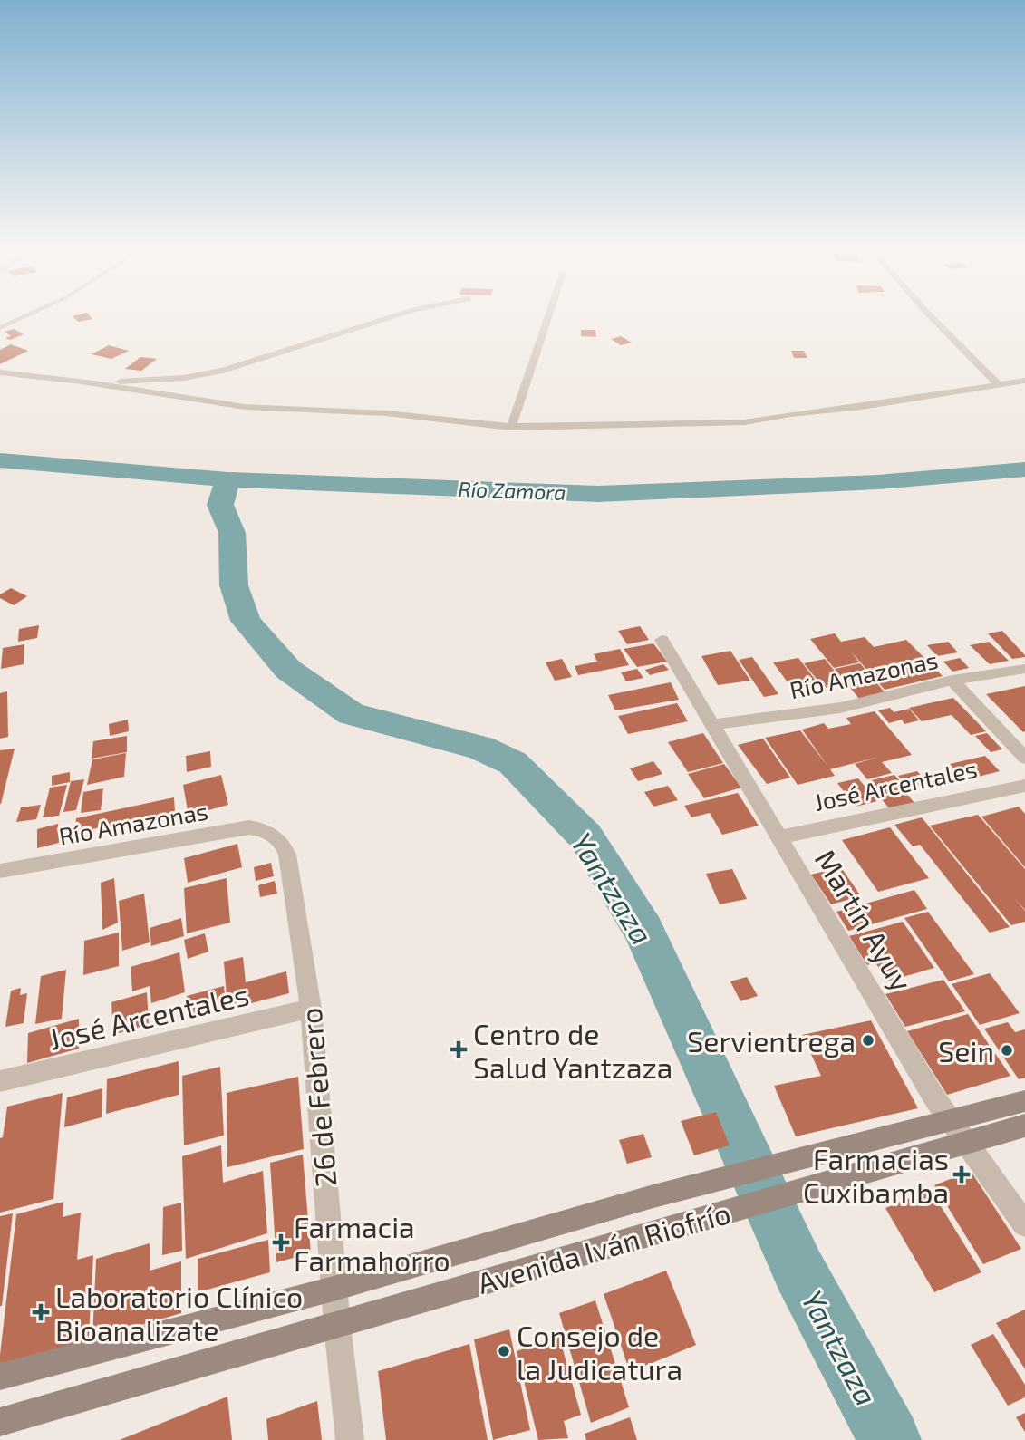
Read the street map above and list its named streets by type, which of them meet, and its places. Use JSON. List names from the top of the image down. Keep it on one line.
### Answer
{"streets":{"main road":["Avenida Iván Riofrío"],"street":["Río Amazonas","José Arcentales","Martín Ayuy","26 de Febrero"]},"crossings":[["Río Amazonas","Martín Ayuy"],["Río Amazonas","26 de Febrero"],["José Arcentales","Martín Ayuy"],["José Arcentales","26 de Febrero"],["Martín Ayuy","Avenida Iván Riofrío"],["26 de Febrero","Avenida Iván Riofrío"]],"water":["Río Zamora","Yantzaza"],"places":{"other":["Servientrega","Sein","Consejo de la Judicatura"],"health":["Centro de Salud Yantzaza","Farmacias Cuxibamba","Farmacia Farmahorro","Laboratorio Clínico Bioanalizate"]}}
